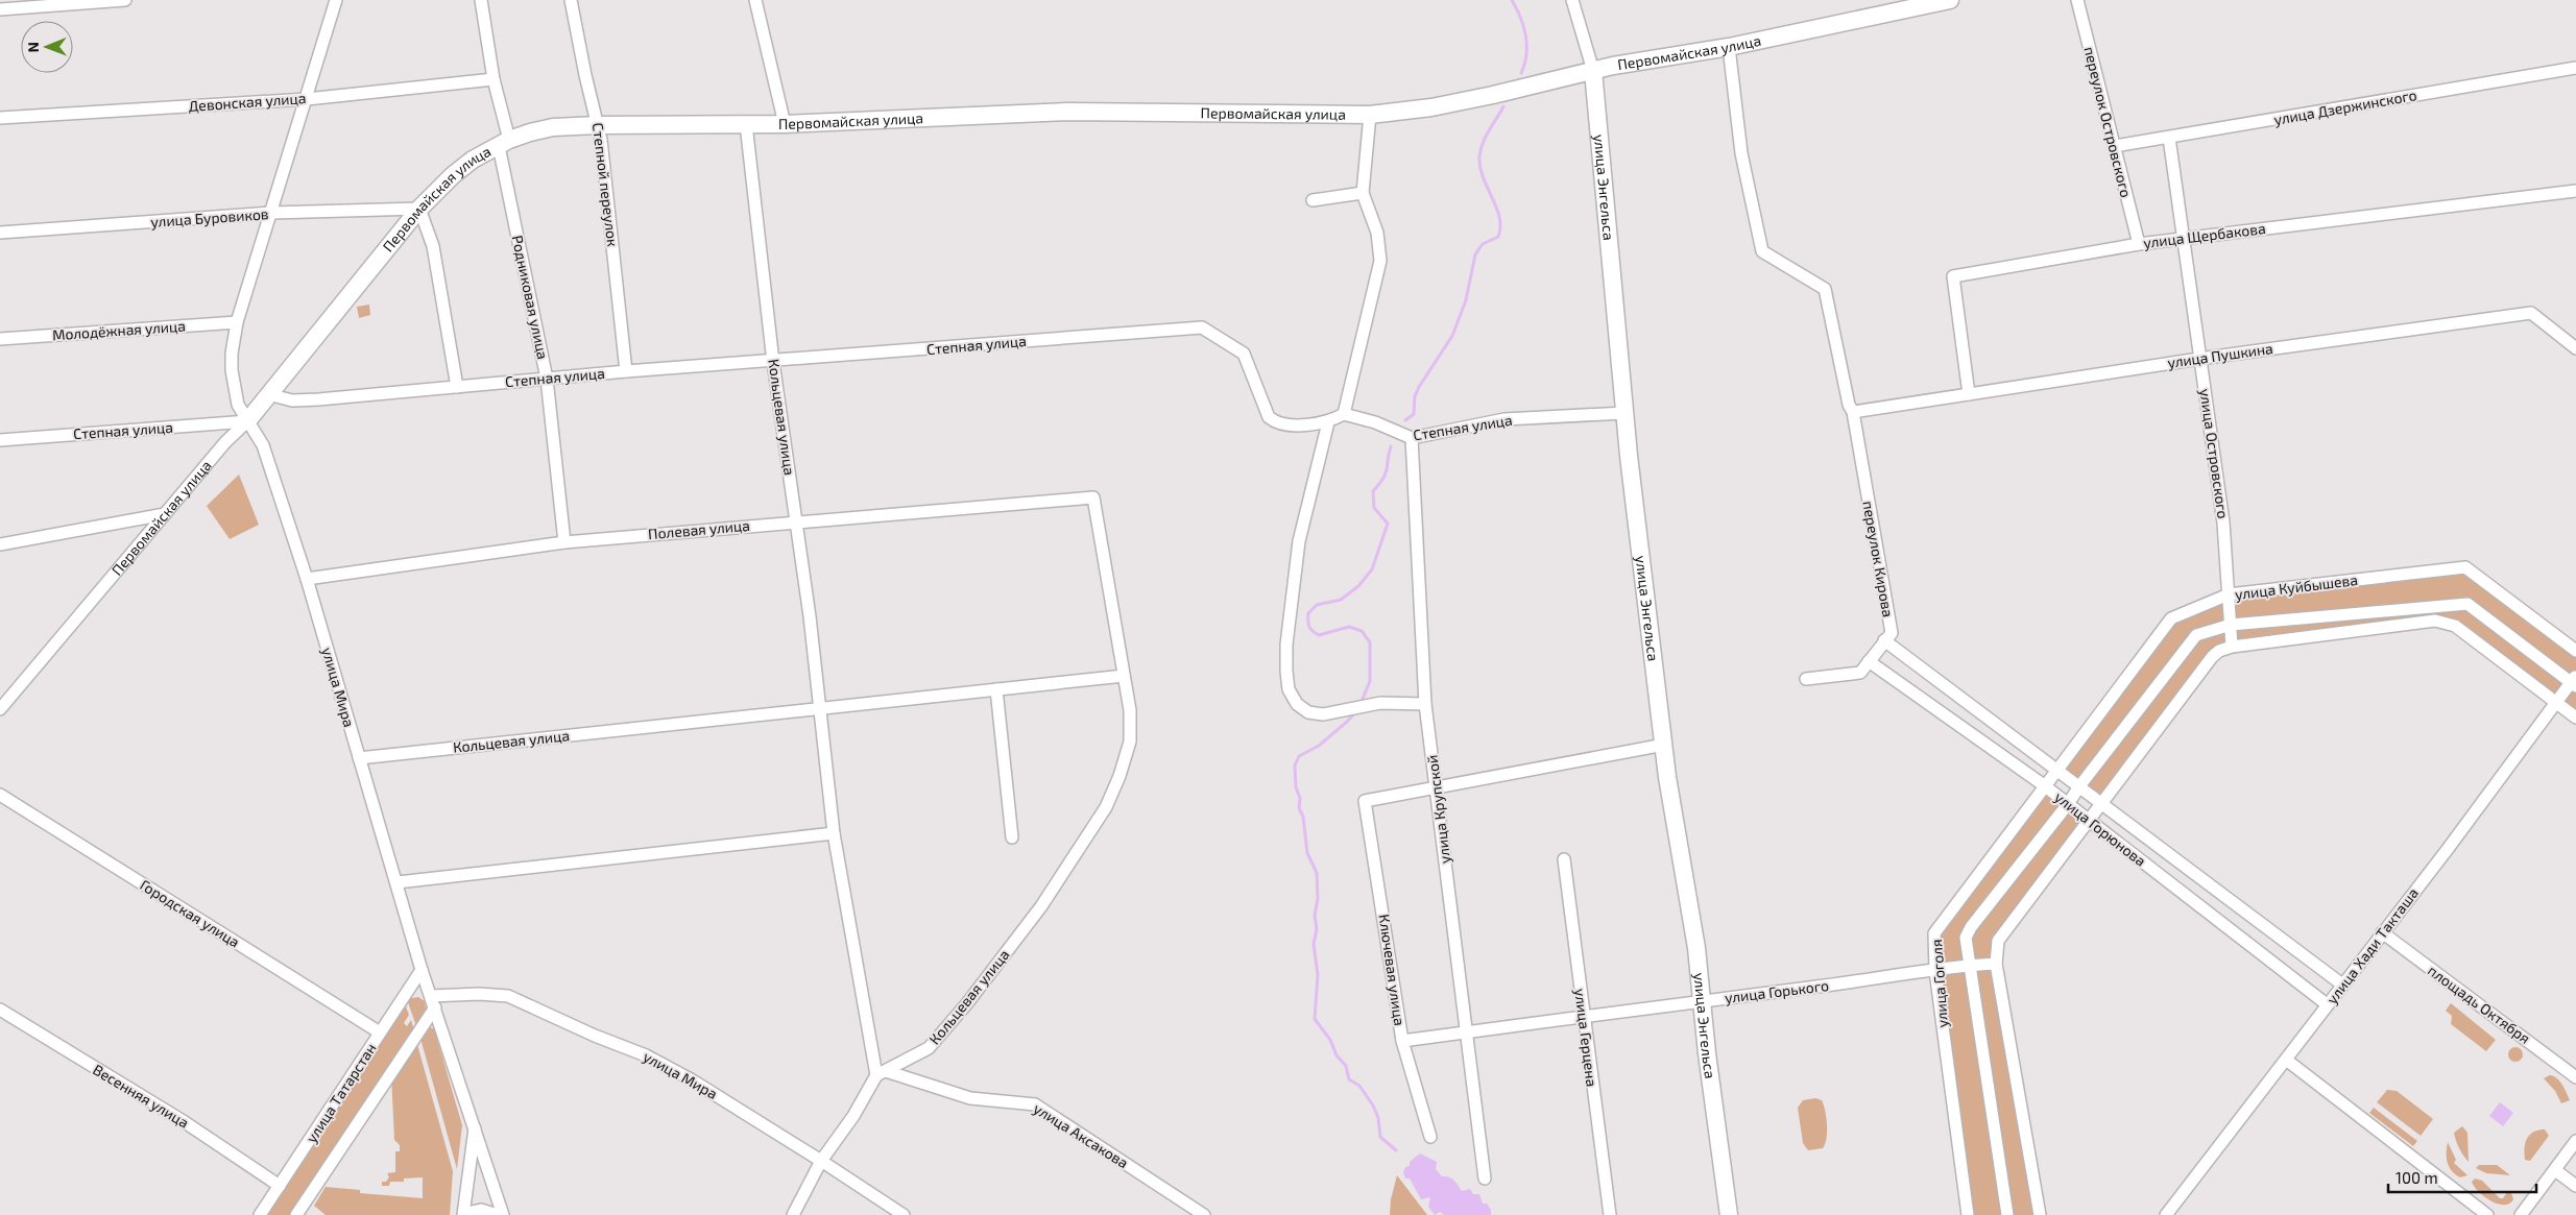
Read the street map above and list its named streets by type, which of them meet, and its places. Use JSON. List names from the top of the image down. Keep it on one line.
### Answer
{"streets":{"street":["Первомайская улица","Девонская улица","улица Дзержинского","переулок Островского","Степной переулок","улица Энгельса","улица Буровиков","улица Щербакова","Родниковая улица","Молодёжная улица","Степная улица","улица Пушкина","Кольцевая улица","улица Островского","Полевая улица","переулок Кирова","улица Куйбышева","улица Мира","улица Крупской","улица Горюнова","Городская улица","улица Хади Такташа","Ключевая улица","улица Гоголя","улица Горького","площадь Октября","улица Герцена","улица Татарстан","Весенняя улица","улица Аксакова"]},"crossings":[["Первомайская улица","Степной переулок"],["Первомайская улица","улица Энгельса"],["Первомайская улица","улица Буровиков"],["Первомайская улица","Родниковая улица"],["Первомайская улица","Степная улица"],["Первомайская улица","Кольцевая улица"],["Первомайская улица","улица Мира"],["Девонская улица","Родниковая улица"],["Девонская улица","улица Мира"],["улица Дзержинского","переулок Островского"],["улица Дзержинского","улица Островского"],["переулок Островского","улица Щербакова"],["Степной переулок","Степная улица"],["улица Энгельса","Степная улица"],["улица Энгельса","улица Горького"],["улица Буровиков","улица Мира"],["улица Щербакова","улица Пушкина"],["улица Щербакова","улица Островского"],["Родниковая улица","Степная улица"],["Родниковая улица","Полевая улица"],["Молодёжная улица","улица Мира"],["Степная улица","Кольцевая улица"],["Степная улица","улица Мира"],["Степная улица","улица Крупской"],["улица Пушкина","улица Островского"],["улица Пушкина","переулок Кирова"],["Кольцевая улица","Полевая улица"],["Кольцевая улица","улица Мира"],["Кольцевая улица","улица Аксакова"],["улица Островского","улица Куйбышева"],["Полевая улица","улица Мира"],["переулок Кирова","улица Горюнова"],["улица Куйбышева","улица Горюнова"],["улица Куйбышева","улица Гоголя"],["улица Мира","улица Татарстан"],["улица Крупской","Ключевая улица"],["улица Крупской","улица Горького"],["улица Горюнова","улица Хади Такташа"],["улица Горюнова","улица Гоголя"],["Городская улица","улица Татарстан"],["улица Хади Такташа","площадь Октября"],["Ключевая улица","улица Горького"],["улица Гоголя","улица Горького"],["улица Горького","улица Герцена"],["улица Татарстан","Весенняя улица"]],"scale_bar":"100 m","north":"left"}
